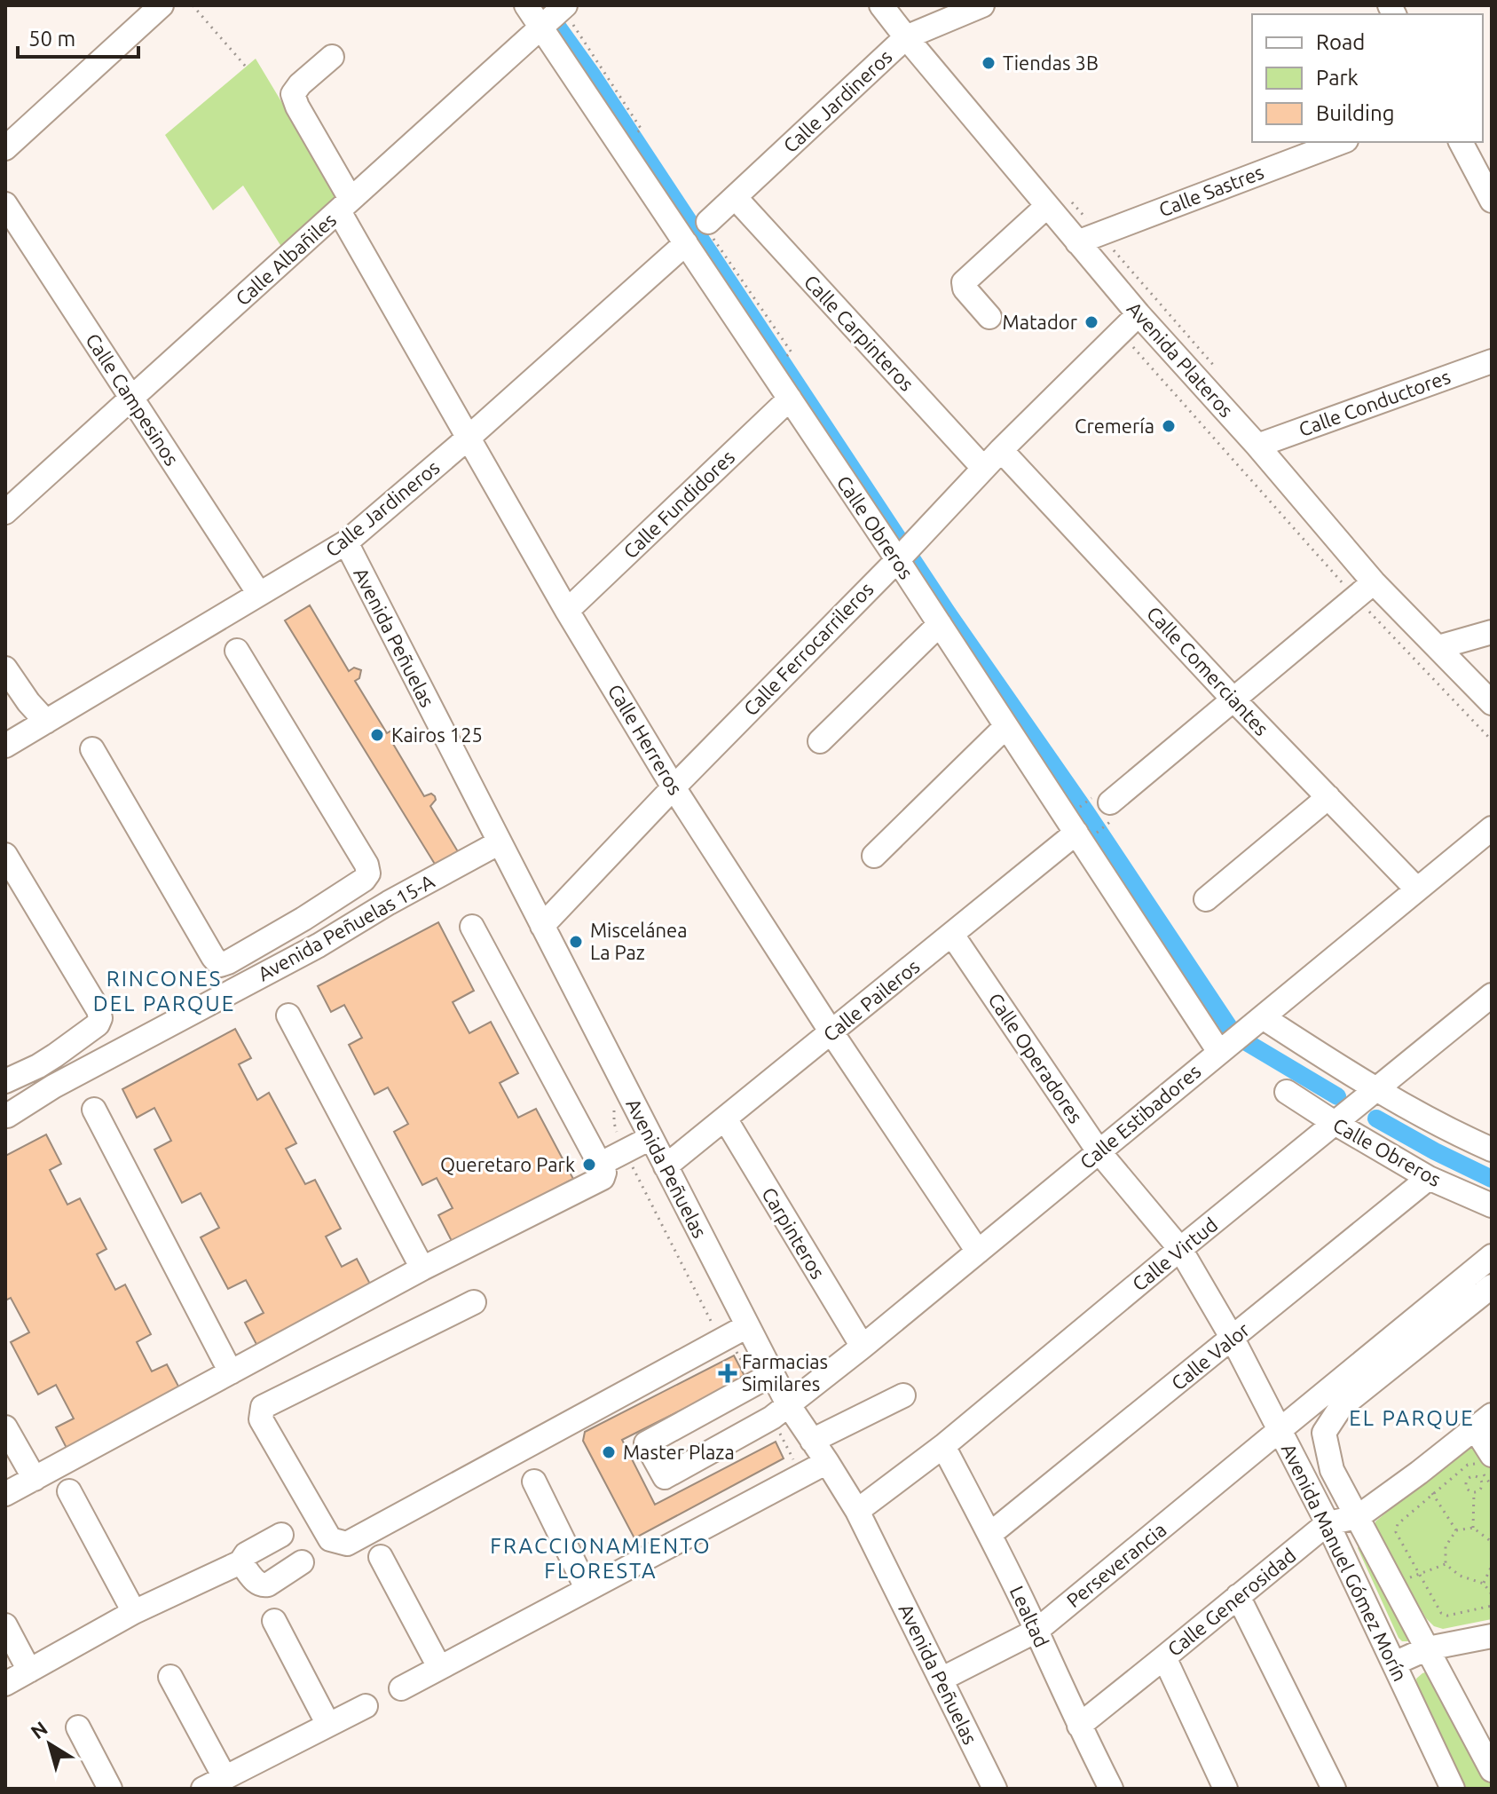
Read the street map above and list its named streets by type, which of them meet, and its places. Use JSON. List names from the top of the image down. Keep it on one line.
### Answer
{"streets":{"street":["Calle Jardineros","Calle Sastres","Calle Albañiles","Calle Carpinteros","Avenida Plateros","Calle Campesinos","Calle Conductores","Calle Fundidores","Calle Obreros","Avenida Peñuelas","Calle Ferrocarrileros","Calle Comerciantes","Calle Herreros","Avenida Peñuelas 15-A","Calle Paileros","Calle Operadores","Calle Estibadores","Carpinteros","Calle Virtud","Calle Valor","Avenida Manuel Gómez Morín","Perseverancia","Calle Generosidad","Lealtad"]},"crossings":[["Calle Jardineros","Calle Carpinteros"],["Calle Jardineros","Avenida Plateros"],["Calle Jardineros","Calle Campesinos"],["Calle Jardineros","Calle Obreros"],["Calle Jardineros","Avenida Peñuelas"],["Calle Jardineros","Calle Herreros"],["Calle Sastres","Avenida Plateros"],["Calle Albañiles","Calle Campesinos"],["Calle Albañiles","Calle Obreros"],["Calle Albañiles","Calle Herreros"],["Calle Carpinteros","Calle Ferrocarrileros"],["Avenida Plateros","Calle Conductores"],["Avenida Plateros","Calle Ferrocarrileros"],["Calle Fundidores","Calle Obreros"],["Calle Fundidores","Calle Herreros"],["Calle Obreros","Calle Ferrocarrileros"],["Calle Obreros","Calle Paileros"],["Calle Obreros","Calle Estibadores"],["Calle Obreros","Calle Virtud"],["Calle Obreros","Calle Valor"],["Avenida Peñuelas","Calle Ferrocarrileros"],["Avenida Peñuelas","Avenida Peñuelas 15-A"],["Avenida Peñuelas","Calle Paileros"],["Avenida Peñuelas","Calle Estibadores"],["Avenida Peñuelas","Calle Virtud"],["Avenida Peñuelas","Perseverancia"],["Calle Ferrocarrileros","Calle Comerciantes"],["Calle Ferrocarrileros","Calle Herreros"],["Calle Comerciantes","Calle Estibadores"],["Calle Herreros","Calle Paileros"],["Calle Herreros","Calle Estibadores"],["Calle Paileros","Calle Operadores"],["Calle Paileros","Carpinteros"],["Calle Operadores","Calle Estibadores"],["Calle Operadores","Calle Virtud"],["Calle Operadores","Calle Valor"],["Calle Operadores","Avenida Manuel Gómez Morín"],["Calle Operadores","Perseverancia"],["Calle Estibadores","Carpinteros"],["Calle Virtud","Lealtad"],["Calle Valor","Lealtad"],["Avenida Manuel Gómez Morín","Perseverancia"],["Avenida Manuel Gómez Morín","Calle Generosidad"],["Perseverancia","Lealtad"],["Calle Generosidad","Lealtad"]],"districts":["RINCONES DEL PARQUE","EL PARQUE","FRACCIONAMIENTO FLORESTA"],"places":{"other":["Tiendas 3B","Matador","Cremería","Kairos 125","Miscelánea La Paz","Queretaro Park","Master Plaza"],"health":["Farmacias Similares"]},"legend":["Road","Park","Building"],"scale_bar":"50 m","north":"top left"}
